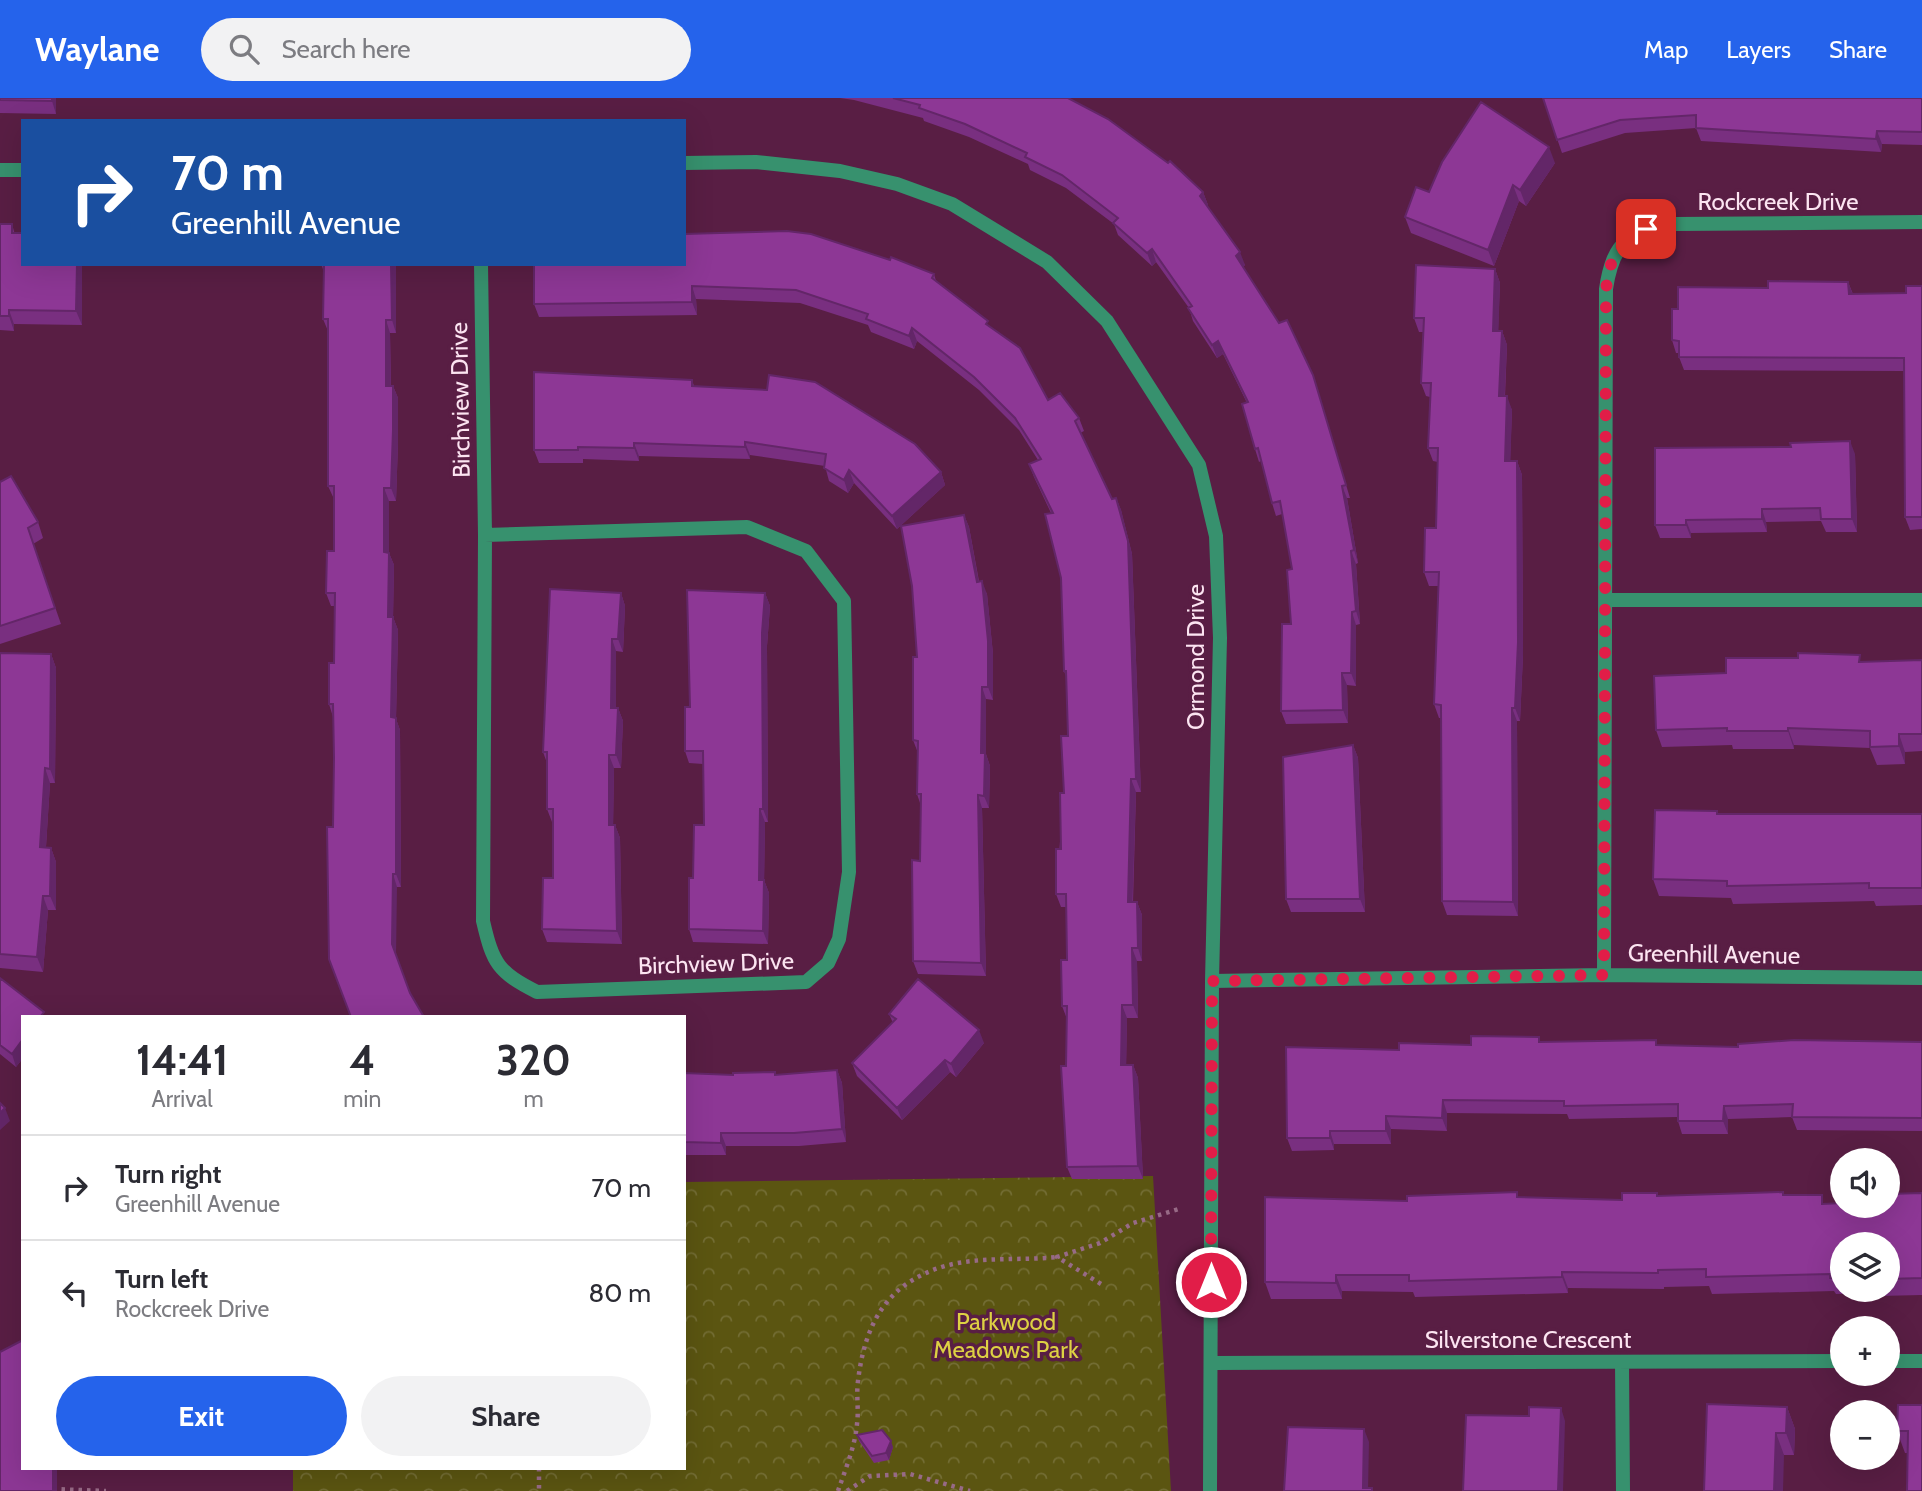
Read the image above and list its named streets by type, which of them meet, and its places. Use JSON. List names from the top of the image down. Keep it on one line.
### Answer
{"streets":{"street":["Rockcreek Drive","Birchview Drive","Ormond Drive","Greenhill Avenue","Silverstone Crescent"]},"crossings":[["Rockcreek Drive","Greenhill Avenue"],["Ormond Drive","Greenhill Avenue"],["Ormond Drive","Silverstone Crescent"]],"parks":["Parkwood Meadows Park"],"page":{"header":"Waylane","search":"Search here","nav":["Map","Layers","Share"],"turn":["70 m","Greenhill Avenue"],"eta":["14:41","Arrival","4","min","320","m"],"list":[{"name":"Turn right","note":"Greenhill Avenue","value":"70 m"},{"name":"Turn left","note":"Rockcreek Drive","value":"80 m"}],"map_buttons":["+","−"],"buttons":["Exit","Share"]}}
